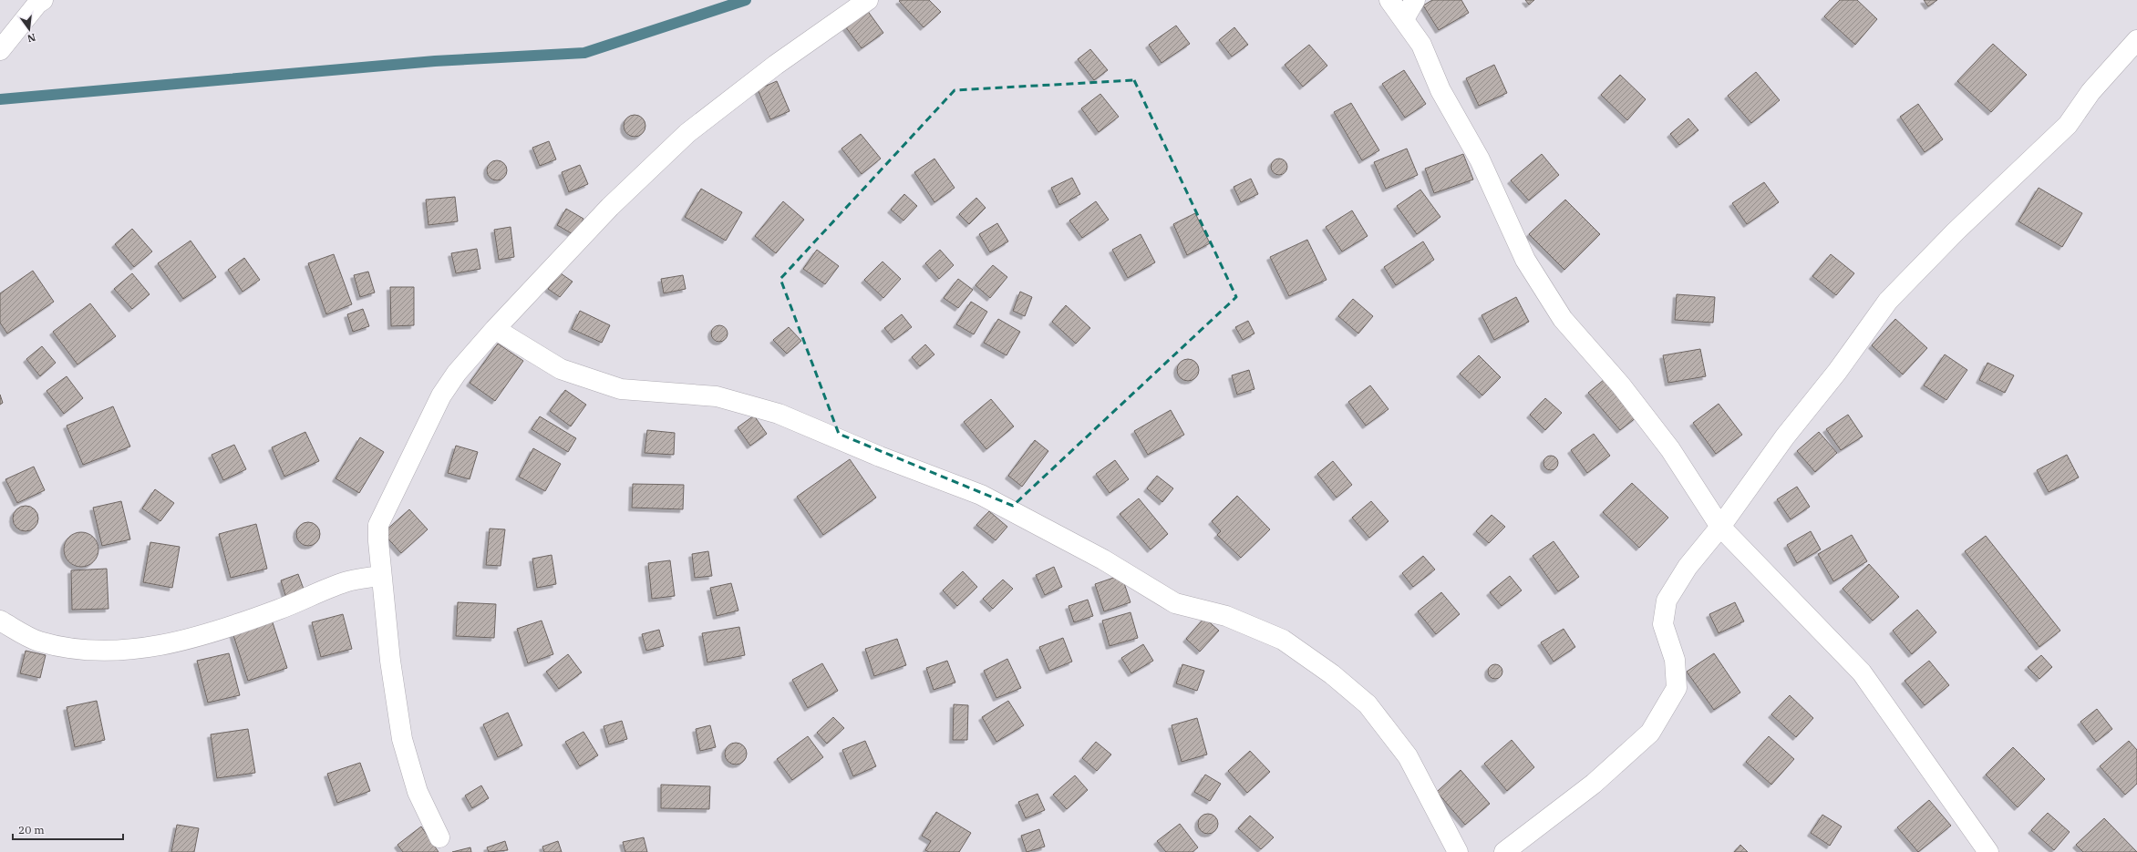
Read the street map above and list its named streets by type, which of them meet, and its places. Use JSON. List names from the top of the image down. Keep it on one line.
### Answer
{"scale_bar":"20 m","north":"bottom"}
